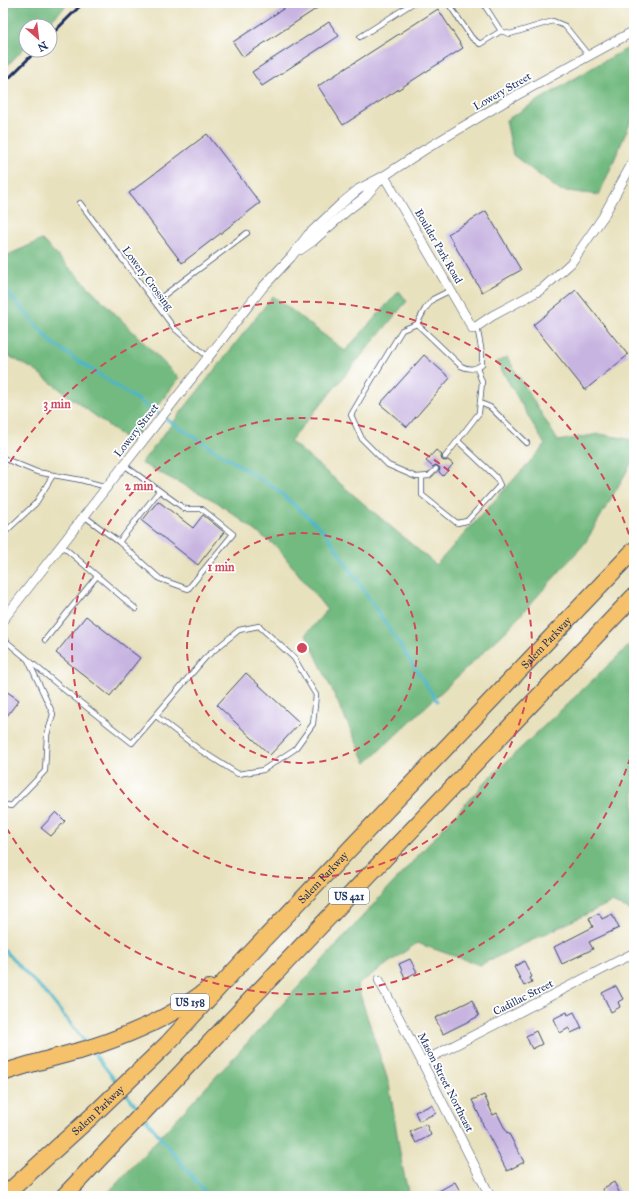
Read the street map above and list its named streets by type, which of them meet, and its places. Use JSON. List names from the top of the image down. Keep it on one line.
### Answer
{"streets":{"highway":["Salem Parkway","US 421","US 158"],"street":["Lowery Street","Boulder Park Road","Cadillac Street","Mason Street Northeast"],"lane":["Lowery Crossing"]},"crossings":[["Lowery Street","Boulder Park Road"],["Lowery Street","Lowery Crossing"],["Salem Parkway","US 158"],["Cadillac Street","Mason Street Northeast"]],"north":"bottom right","rings":["3 min","2 min","1 min"]}
